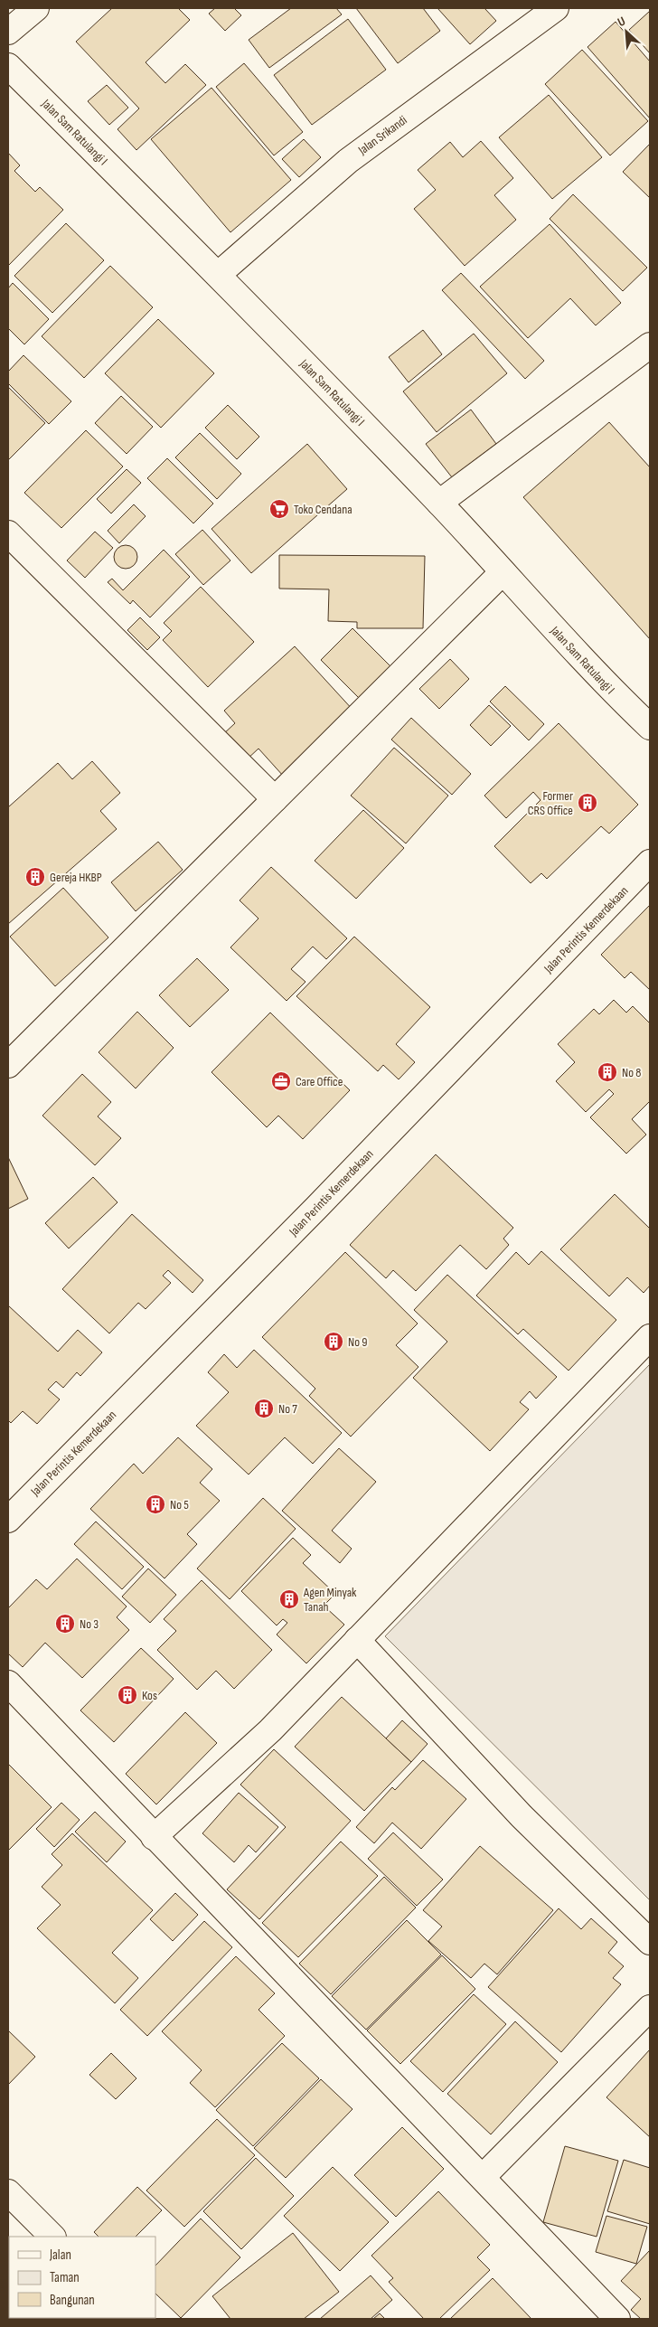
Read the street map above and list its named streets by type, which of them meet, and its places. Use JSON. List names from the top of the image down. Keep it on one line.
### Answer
{"streets":{"street":["Jalan Sam Ratulangi I","Jalan Srikandi","Jalan Perintis Kemerdekaan"]},"crossings":[["Jalan Sam Ratulangi I","Jalan Srikandi"]],"places":{"supermarket":["Toko Cendana"],"building":["Former CRS Office","Gereja HKBP","No 8","No 9","No 7","No 5","Agen Minyak Tanah","No 3","Kos"],"office":["Care Office"]},"legend":["Jalan","Taman","Bangunan"],"north":"top left"}
